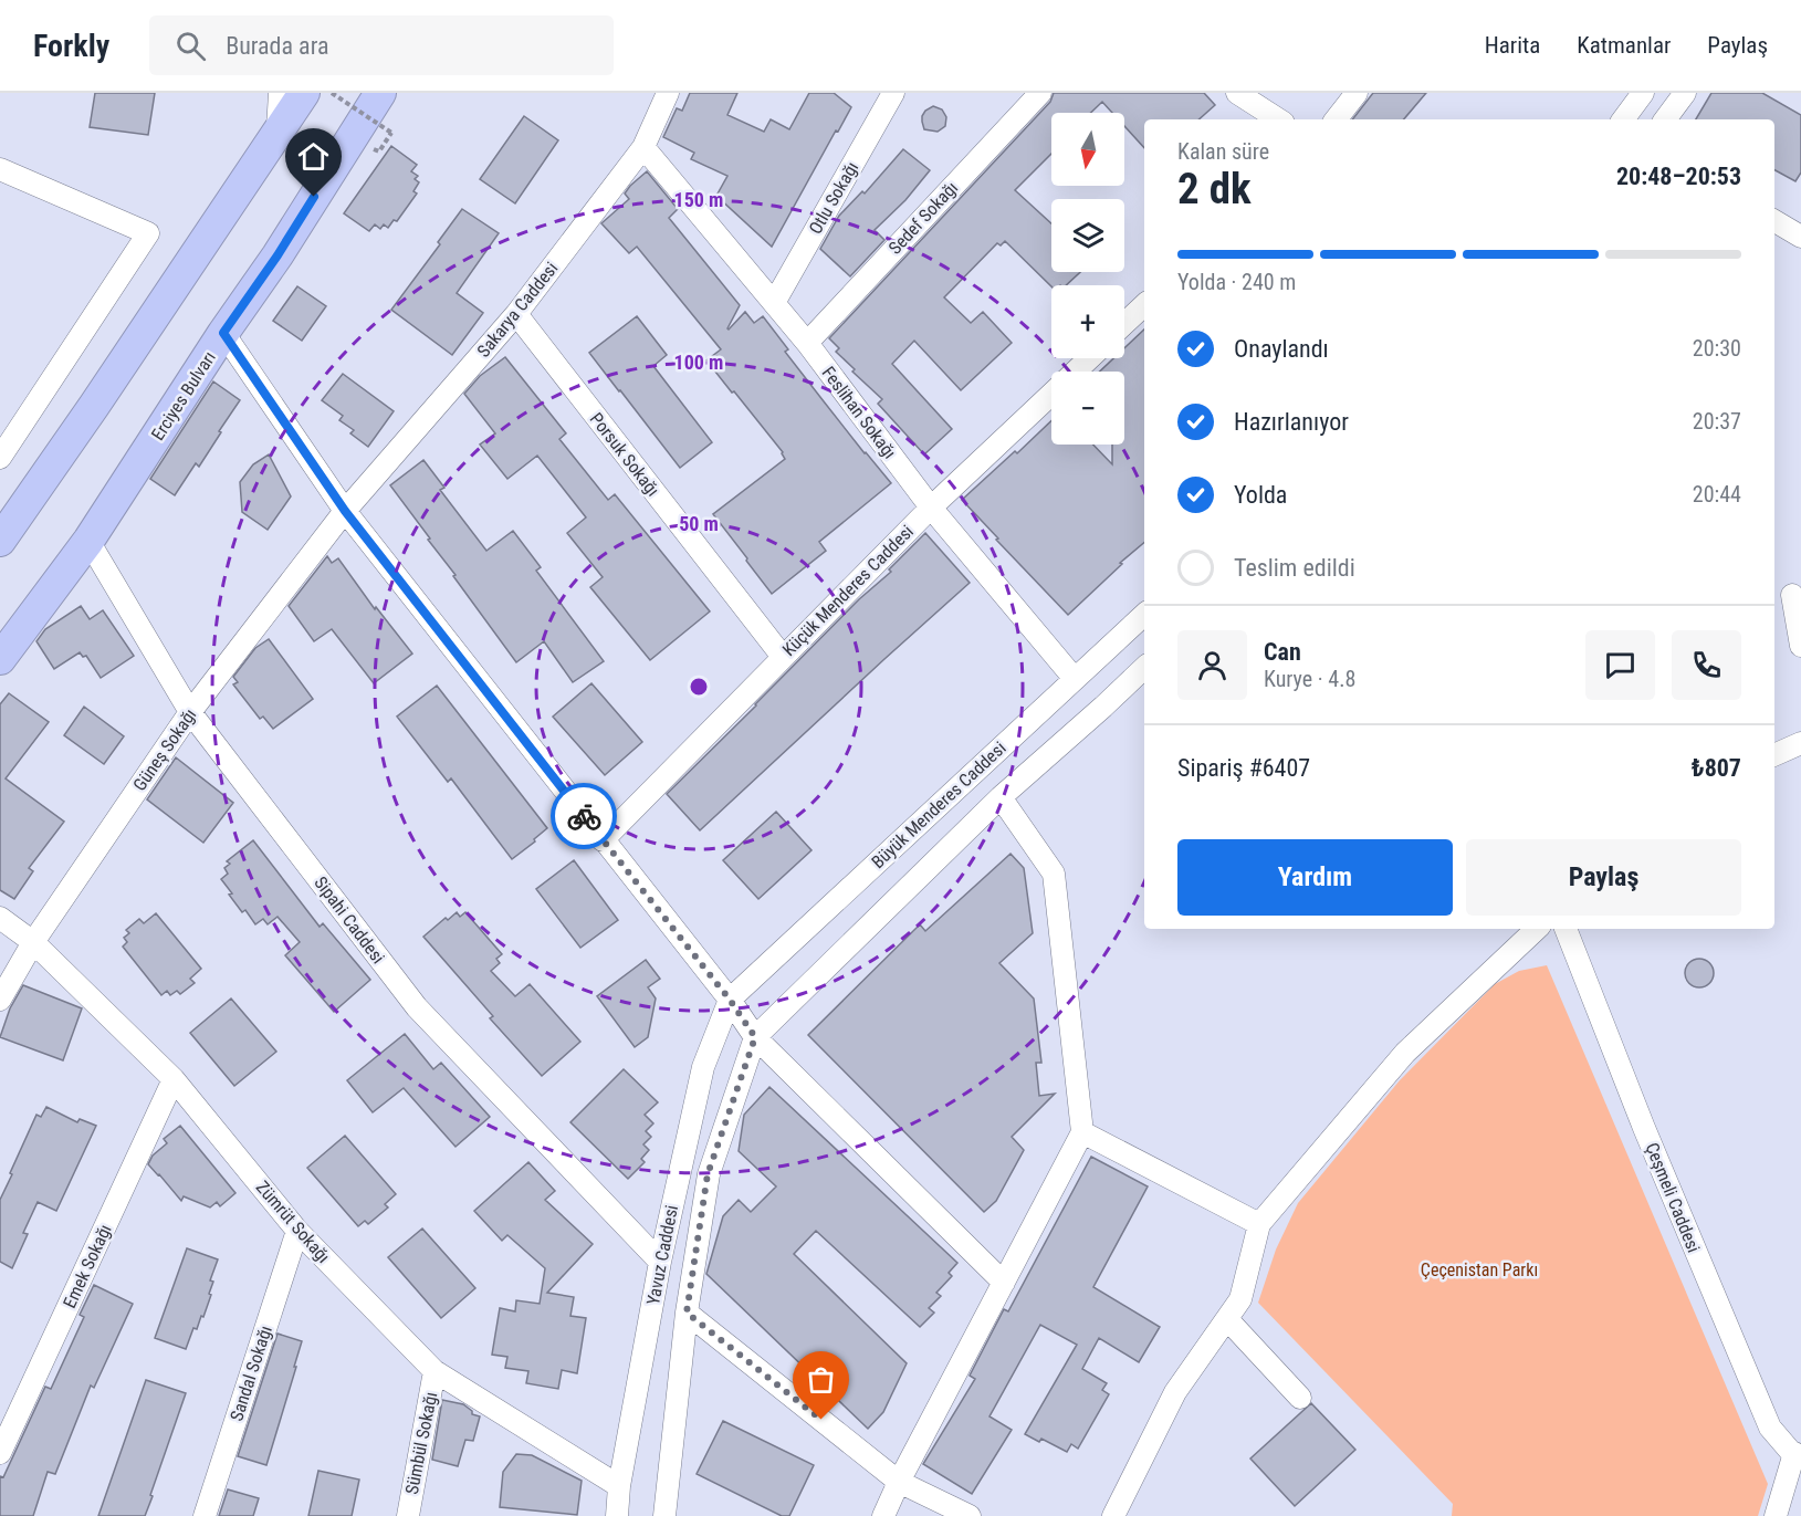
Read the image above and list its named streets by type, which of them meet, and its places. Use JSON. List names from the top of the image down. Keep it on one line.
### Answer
{"streets":{"highway":["Erciyes Bulvarı"],"street":["Otlu Sokağı","Sedef Sokağı","Sakarya Caddesi","Feslihan Sokağı","Porsuk Sokağı","Küçük Menderes Caddesi","Güneş Sokağı","Büyük Menderes Caddesi","Sipahi Caddesi","Çeşmeli Caddesi","Zümrüt Sokağı","Yavuz Caddesi","Emek Sokağı","Sandal Sokağı","Sümbül Sokağı"]},"crossings":[["Otlu Sokağı","Feslihan Sokağı"],["Sedef Sokağı","Feslihan Sokağı"],["Sakarya Caddesi","Feslihan Sokağı"],["Sakarya Caddesi","Porsuk Sokağı"],["Sakarya Caddesi","Güneş Sokağı"],["Erciyes Bulvarı","Sipahi Caddesi"],["Feslihan Sokağı","Küçük Menderes Caddesi"],["Feslihan Sokağı","Büyük Menderes Caddesi"],["Porsuk Sokağı","Küçük Menderes Caddesi"],["Güneş Sokağı","Sipahi Caddesi"],["Güneş Sokağı","Zümrüt Sokağı"],["Büyük Menderes Caddesi","Yavuz Caddesi"],["Sipahi Caddesi","Yavuz Caddesi"],["Zümrüt Sokağı","Yavuz Caddesi"],["Zümrüt Sokağı","Emek Sokağı"],["Zümrüt Sokağı","Sandal Sokağı"],["Zümrüt Sokağı","Sümbül Sokağı"]],"parks":["Çeçenistan Parkı"],"north":"bottom","page":{"header":"Forkly","search":"Burada ara","nav":["Harita","Katmanlar","Paylaş"],"map_buttons":["+","−"],"heading":["2 dk","Kalan süre","20:48–20:53"],"panel":["Can","Kurye · 4.8","Sipariş #6407","₺807"],"bar":"Yolda · 240 m","list":[["Onaylandı","20:30"],["Hazırlanıyor","20:37"],["Yolda","20:44"],"Teslim edildi"],"buttons":["Yardım","Paylaş"]},"rings":["150 m","100 m","50 m"]}
